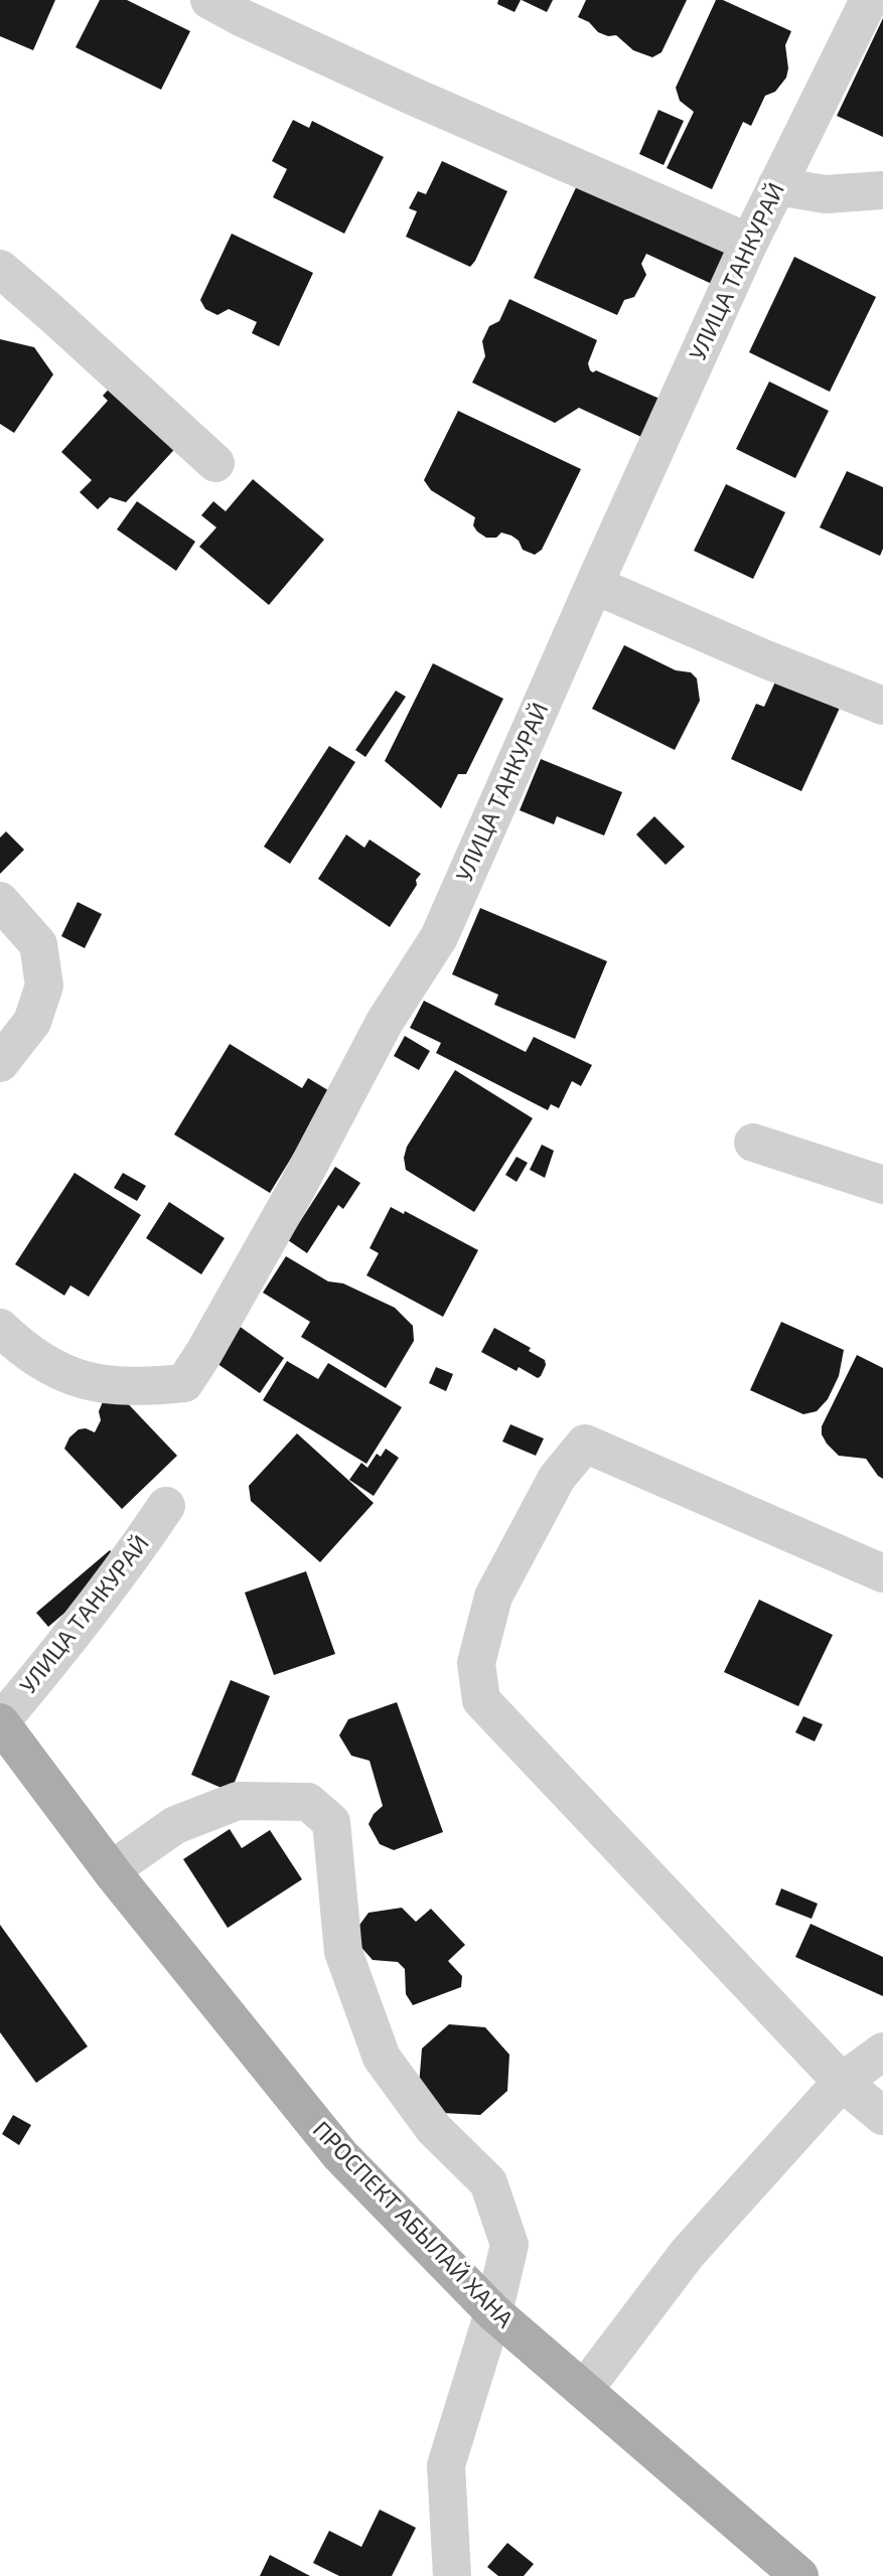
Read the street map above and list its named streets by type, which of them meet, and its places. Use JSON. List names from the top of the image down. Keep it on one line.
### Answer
{"streets":{"main road":["ПРОСПЕКТ АБЫЛАЙ ХАНА"],"street":["УЛИЦА ТАНКУРАЙ"]},"crossings":[["УЛИЦА ТАНКУРАЙ","ПРОСПЕКТ АБЫЛАЙ ХАНА"]]}
